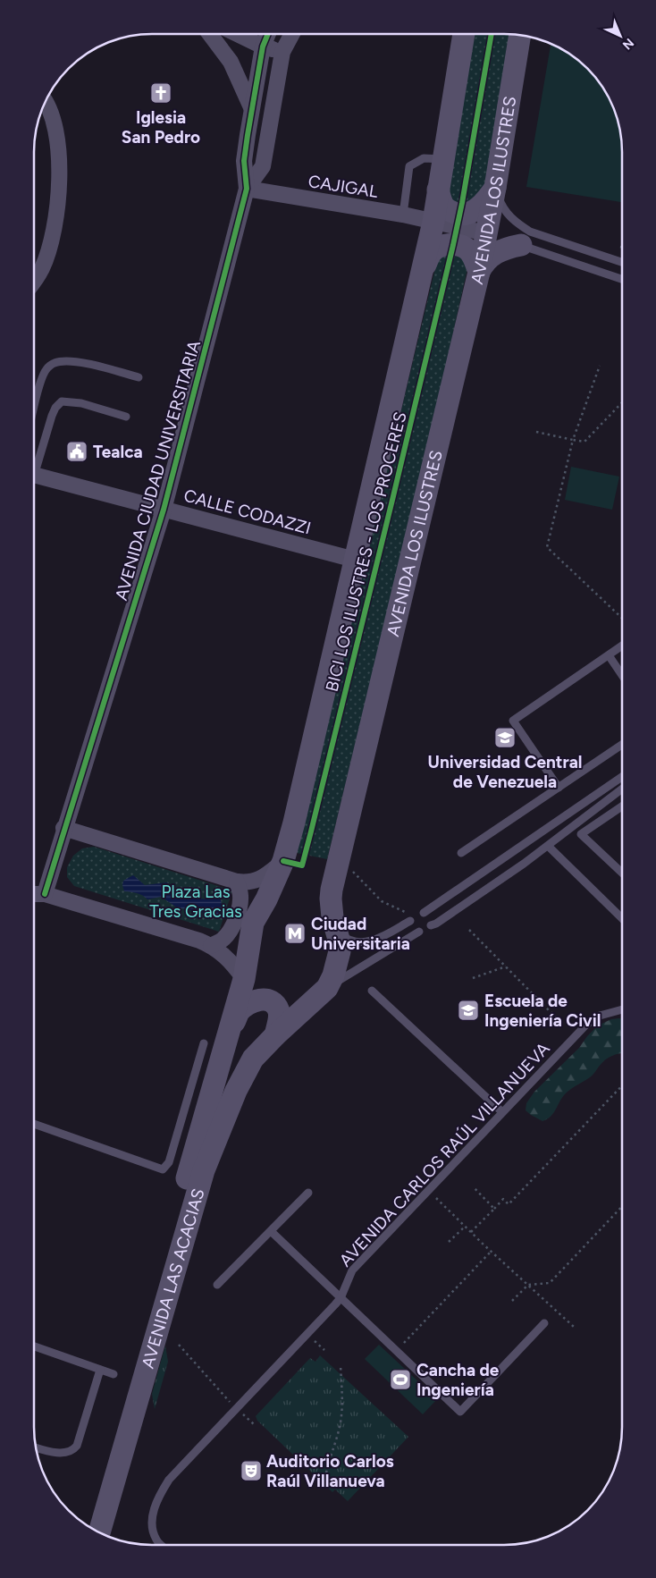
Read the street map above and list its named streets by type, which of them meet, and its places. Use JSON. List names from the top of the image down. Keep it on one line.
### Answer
{"streets":{"main road":["AVENIDA LOS ILUSTRES","AVENIDA LAS ACACIAS"],"street":["CAJIGAL","AVENIDA CIUDAD UNIVERSITARIA","CALLE CODAZZI"],"lane":["AVENIDA CARLOS RAÚL VILLANUEVA"],"cycle path":["BICI LOS ILUSTRES - LOS PROCERES"]},"crossings":[["CAJIGAL","AVENIDA LOS ILUSTRES"],["CAJIGAL","AVENIDA CIUDAD UNIVERSITARIA"],["AVENIDA LOS ILUSTRES","AVENIDA LAS ACACIAS"],["AVENIDA CIUDAD UNIVERSITARIA","CALLE CODAZZI"]],"parks":["Plaza Las Tres Gracias"],"places":{"church":["Iglesia San Pedro"],"public building":["Tealca"],"school or university":["Universidad Central de Venezuela","Escuela de Ingeniería Civil"],"metro station":["Ciudad Universitaria"],"sports":["Cancha de Ingeniería"],"theatre":["Auditorio Carlos Raúl Villanueva"]},"north":"bottom right"}
